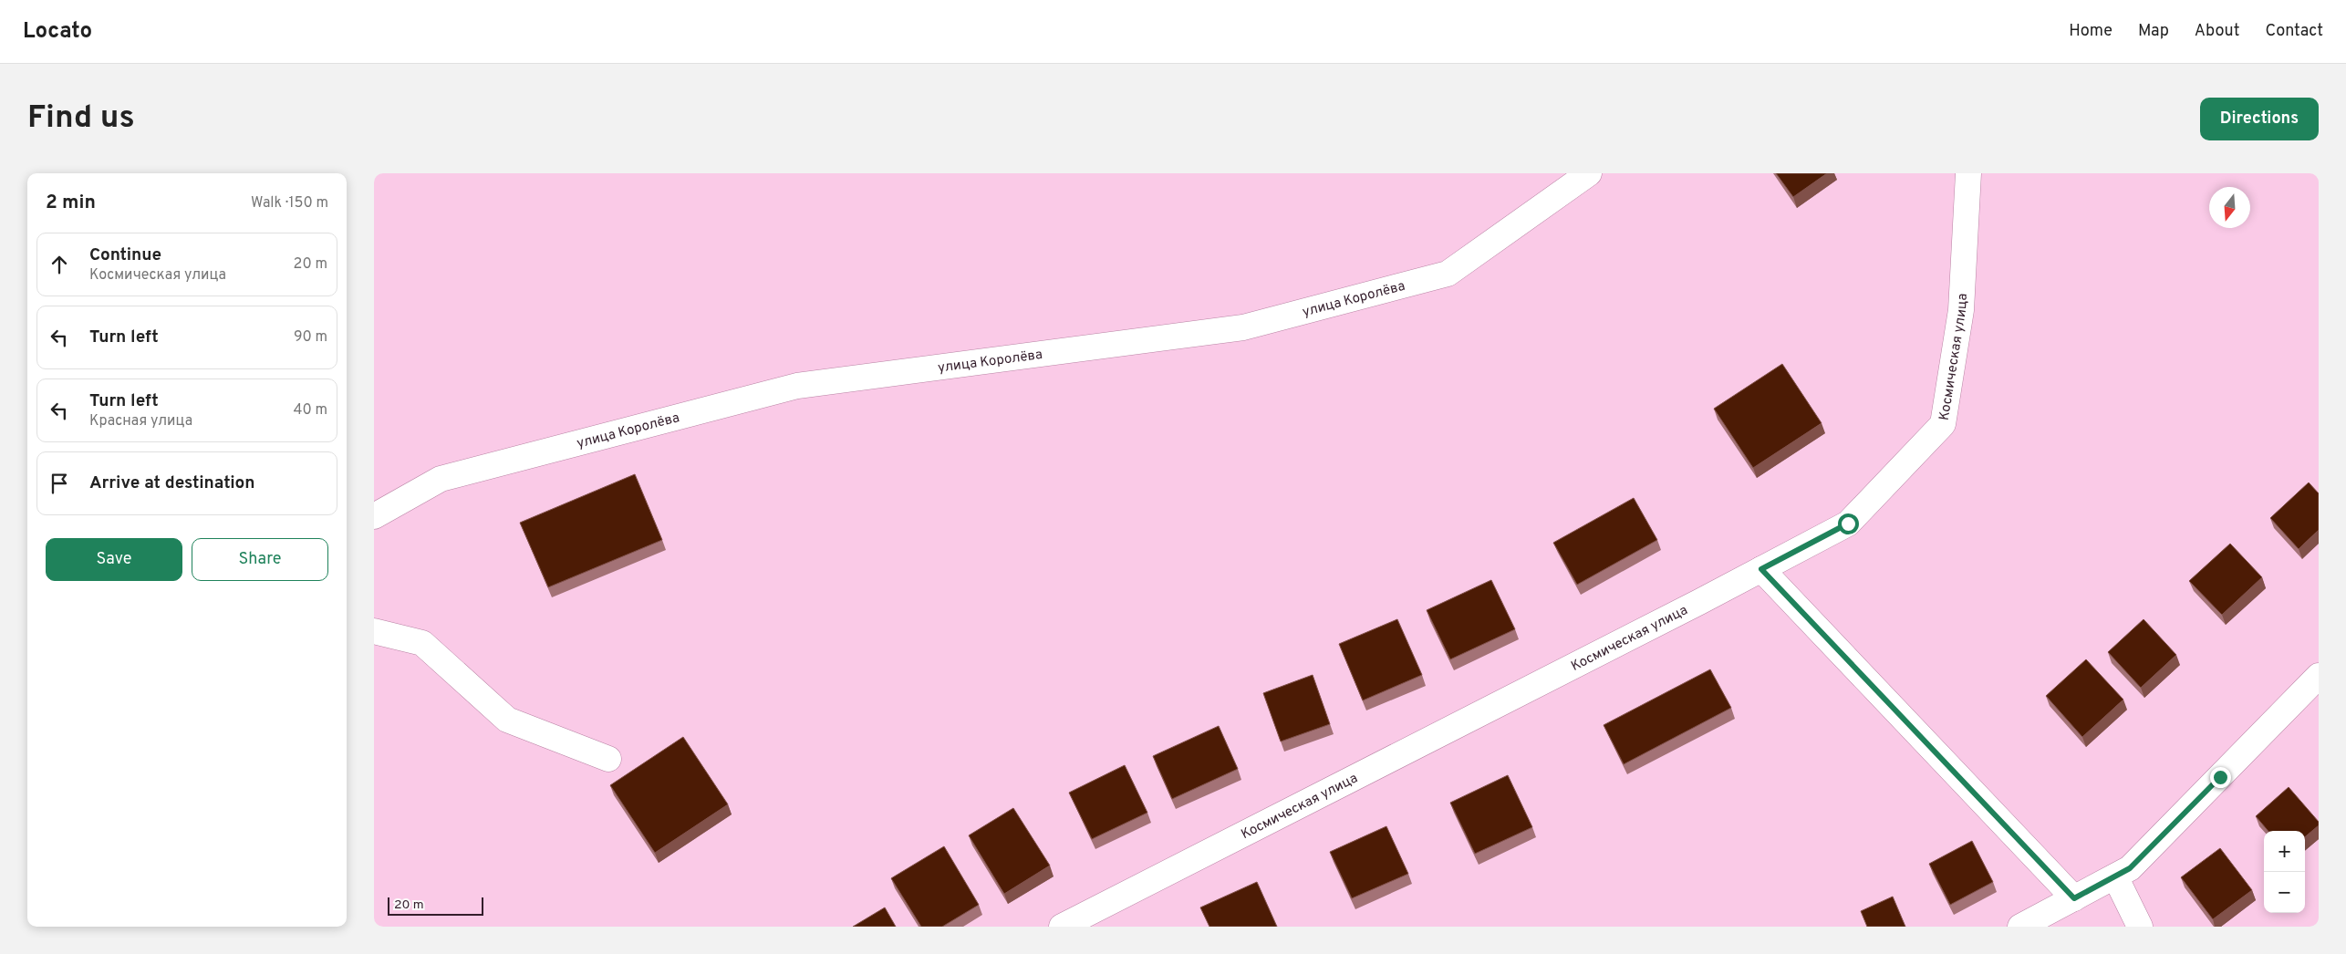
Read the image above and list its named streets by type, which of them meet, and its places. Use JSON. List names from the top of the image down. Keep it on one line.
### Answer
{"streets":{"street":["улица Королёва","Космическая улица"]},"scale_bar":"20 m","north":"bottom","page":{"header":"Locato","nav":["Home","Map","About","Contact"],"buttons":["Directions",["Save","Share"]],"title":"Find us","heading":["2 min","Walk · 150 m"],"list":[["Continue","Космическая улица","20 m"],["Turn left","90 m"],["Turn left","Красная улица","40 m"],"Arrive at destination"],"map_buttons":["+","−"],"scale":"20 m"}}
